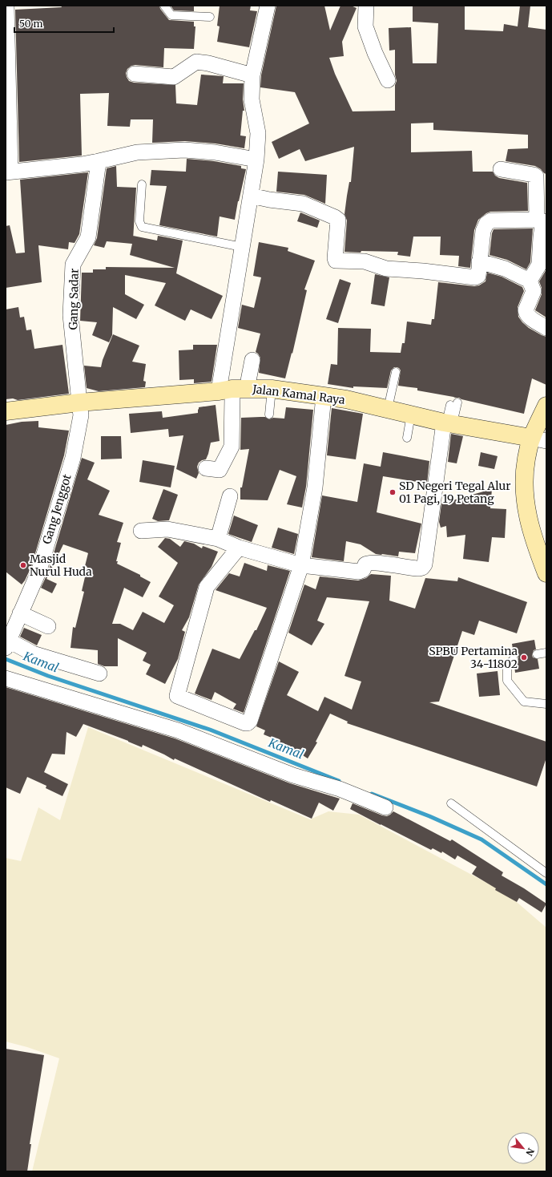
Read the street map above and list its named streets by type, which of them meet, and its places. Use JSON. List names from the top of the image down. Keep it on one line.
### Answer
{"streets":{"main road":["Jalan Kamal Raya"],"street":["Gang Sadar","Gang Jenggot"]},"crossings":[["Gang Sadar","Jalan Kamal Raya"],["Gang Sadar","Gang Jenggot"],["Jalan Kamal Raya","Gang Jenggot"]],"water":["Kamal"],"places":["SD Negeri Tegal Alur 01 Pagi, 19 Petang","Masjid Nurul Huda","SPBU Pertamina 34-11802"],"scale_bar":"50 m","north":"bottom right"}
